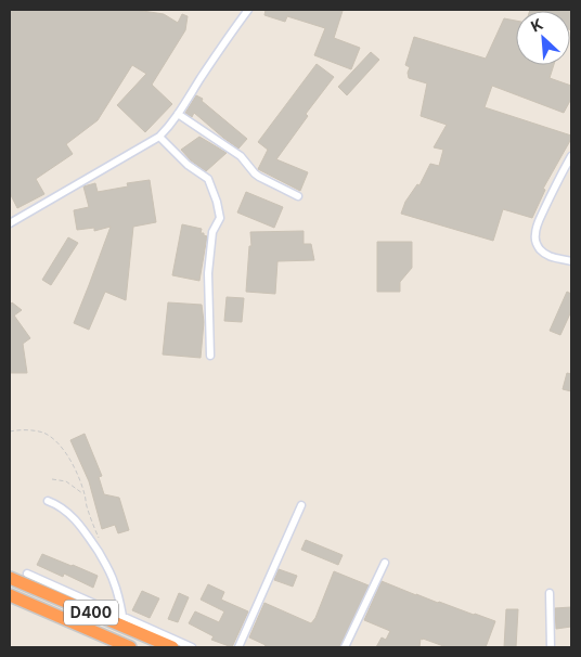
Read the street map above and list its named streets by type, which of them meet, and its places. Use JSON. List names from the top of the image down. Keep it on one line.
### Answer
{"streets":{"highway":["D400"]},"north":"top left"}
